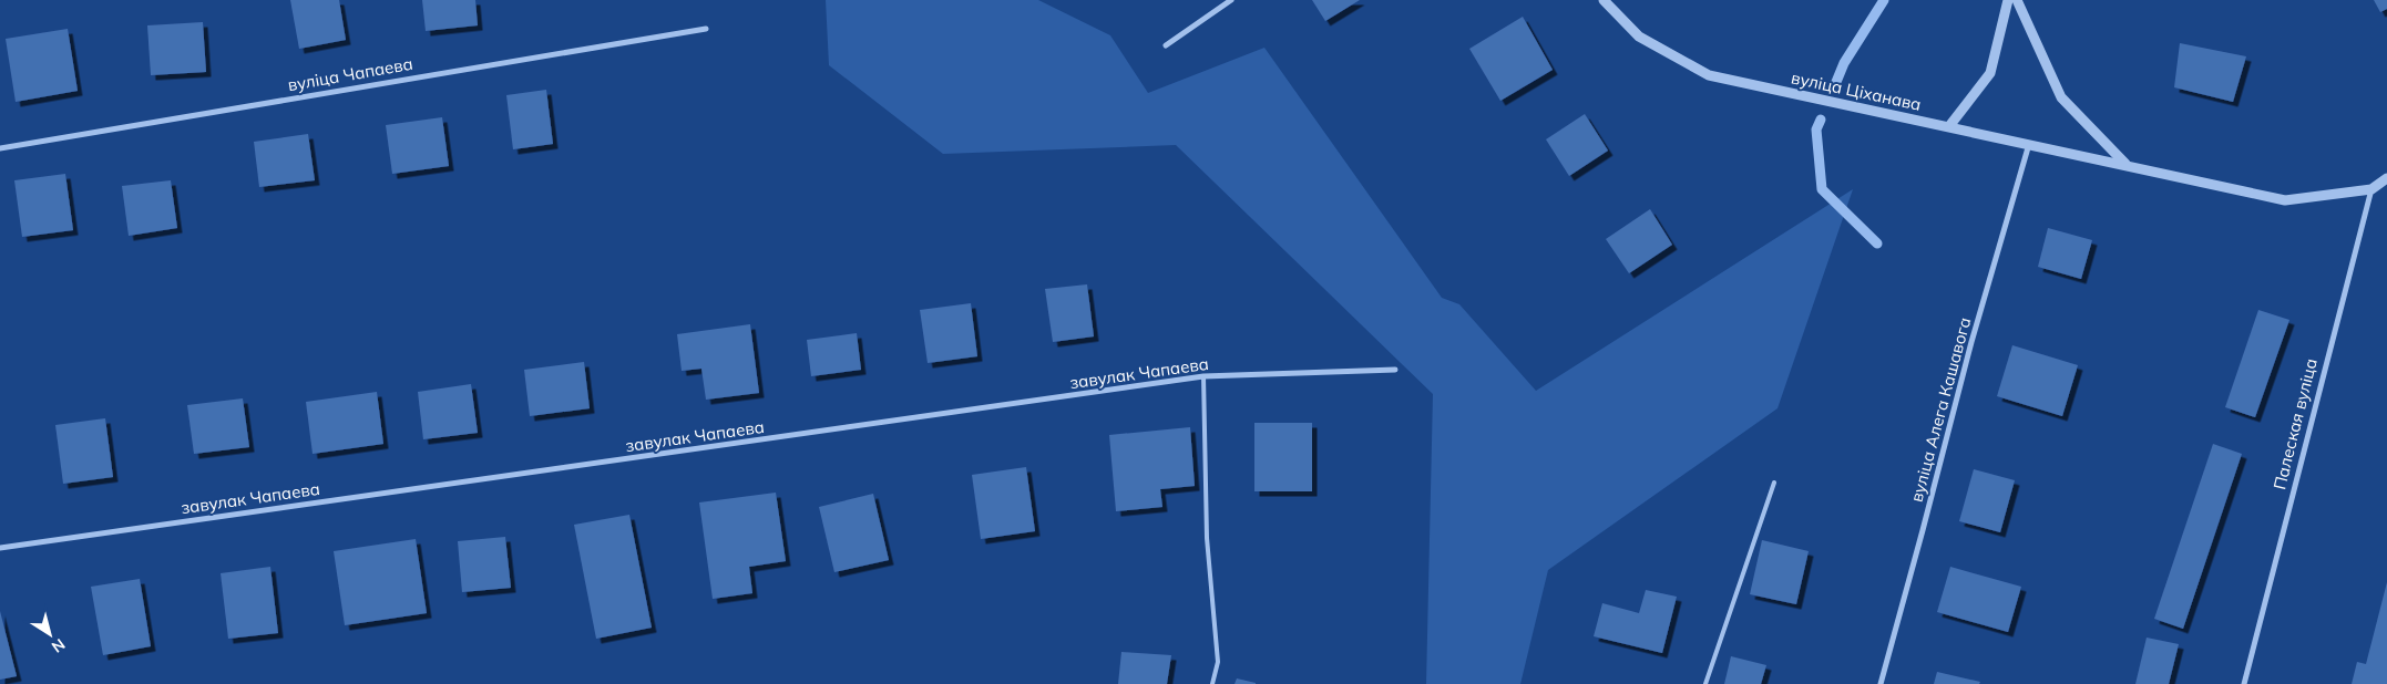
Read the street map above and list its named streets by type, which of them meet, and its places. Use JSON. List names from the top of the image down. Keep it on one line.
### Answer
{"streets":{"street":["вуліца Чапаева","вуліца Ціханава","завулак Чапаева","вуліца Алега Кашавога","Палеская вуліца"]},"crossings":[["вуліца Ціханава","вуліца Алега Кашавога"],["вуліца Ціханава","Палеская вуліца"]],"north":"bottom right"}
